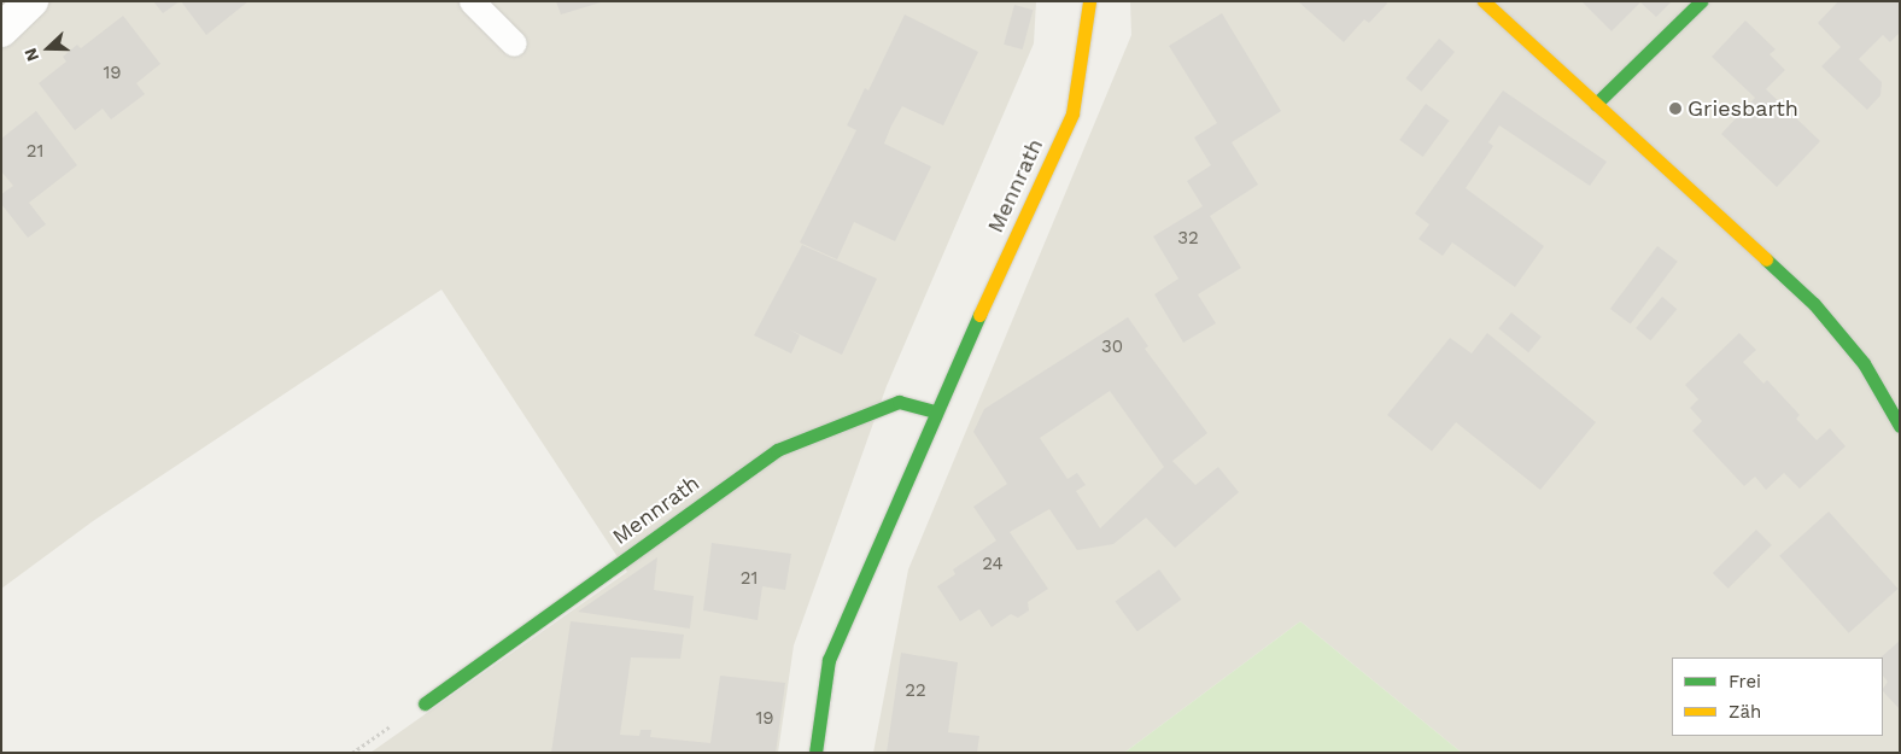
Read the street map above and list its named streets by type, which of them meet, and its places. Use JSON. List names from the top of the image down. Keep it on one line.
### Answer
{"streets":{"street":["Mennrath"]},"places":["Griesbarth"],"house_numbers":["19","21","32","30","24","21","22","19"],"legend":["Frei","Zäh"],"north":"left"}
